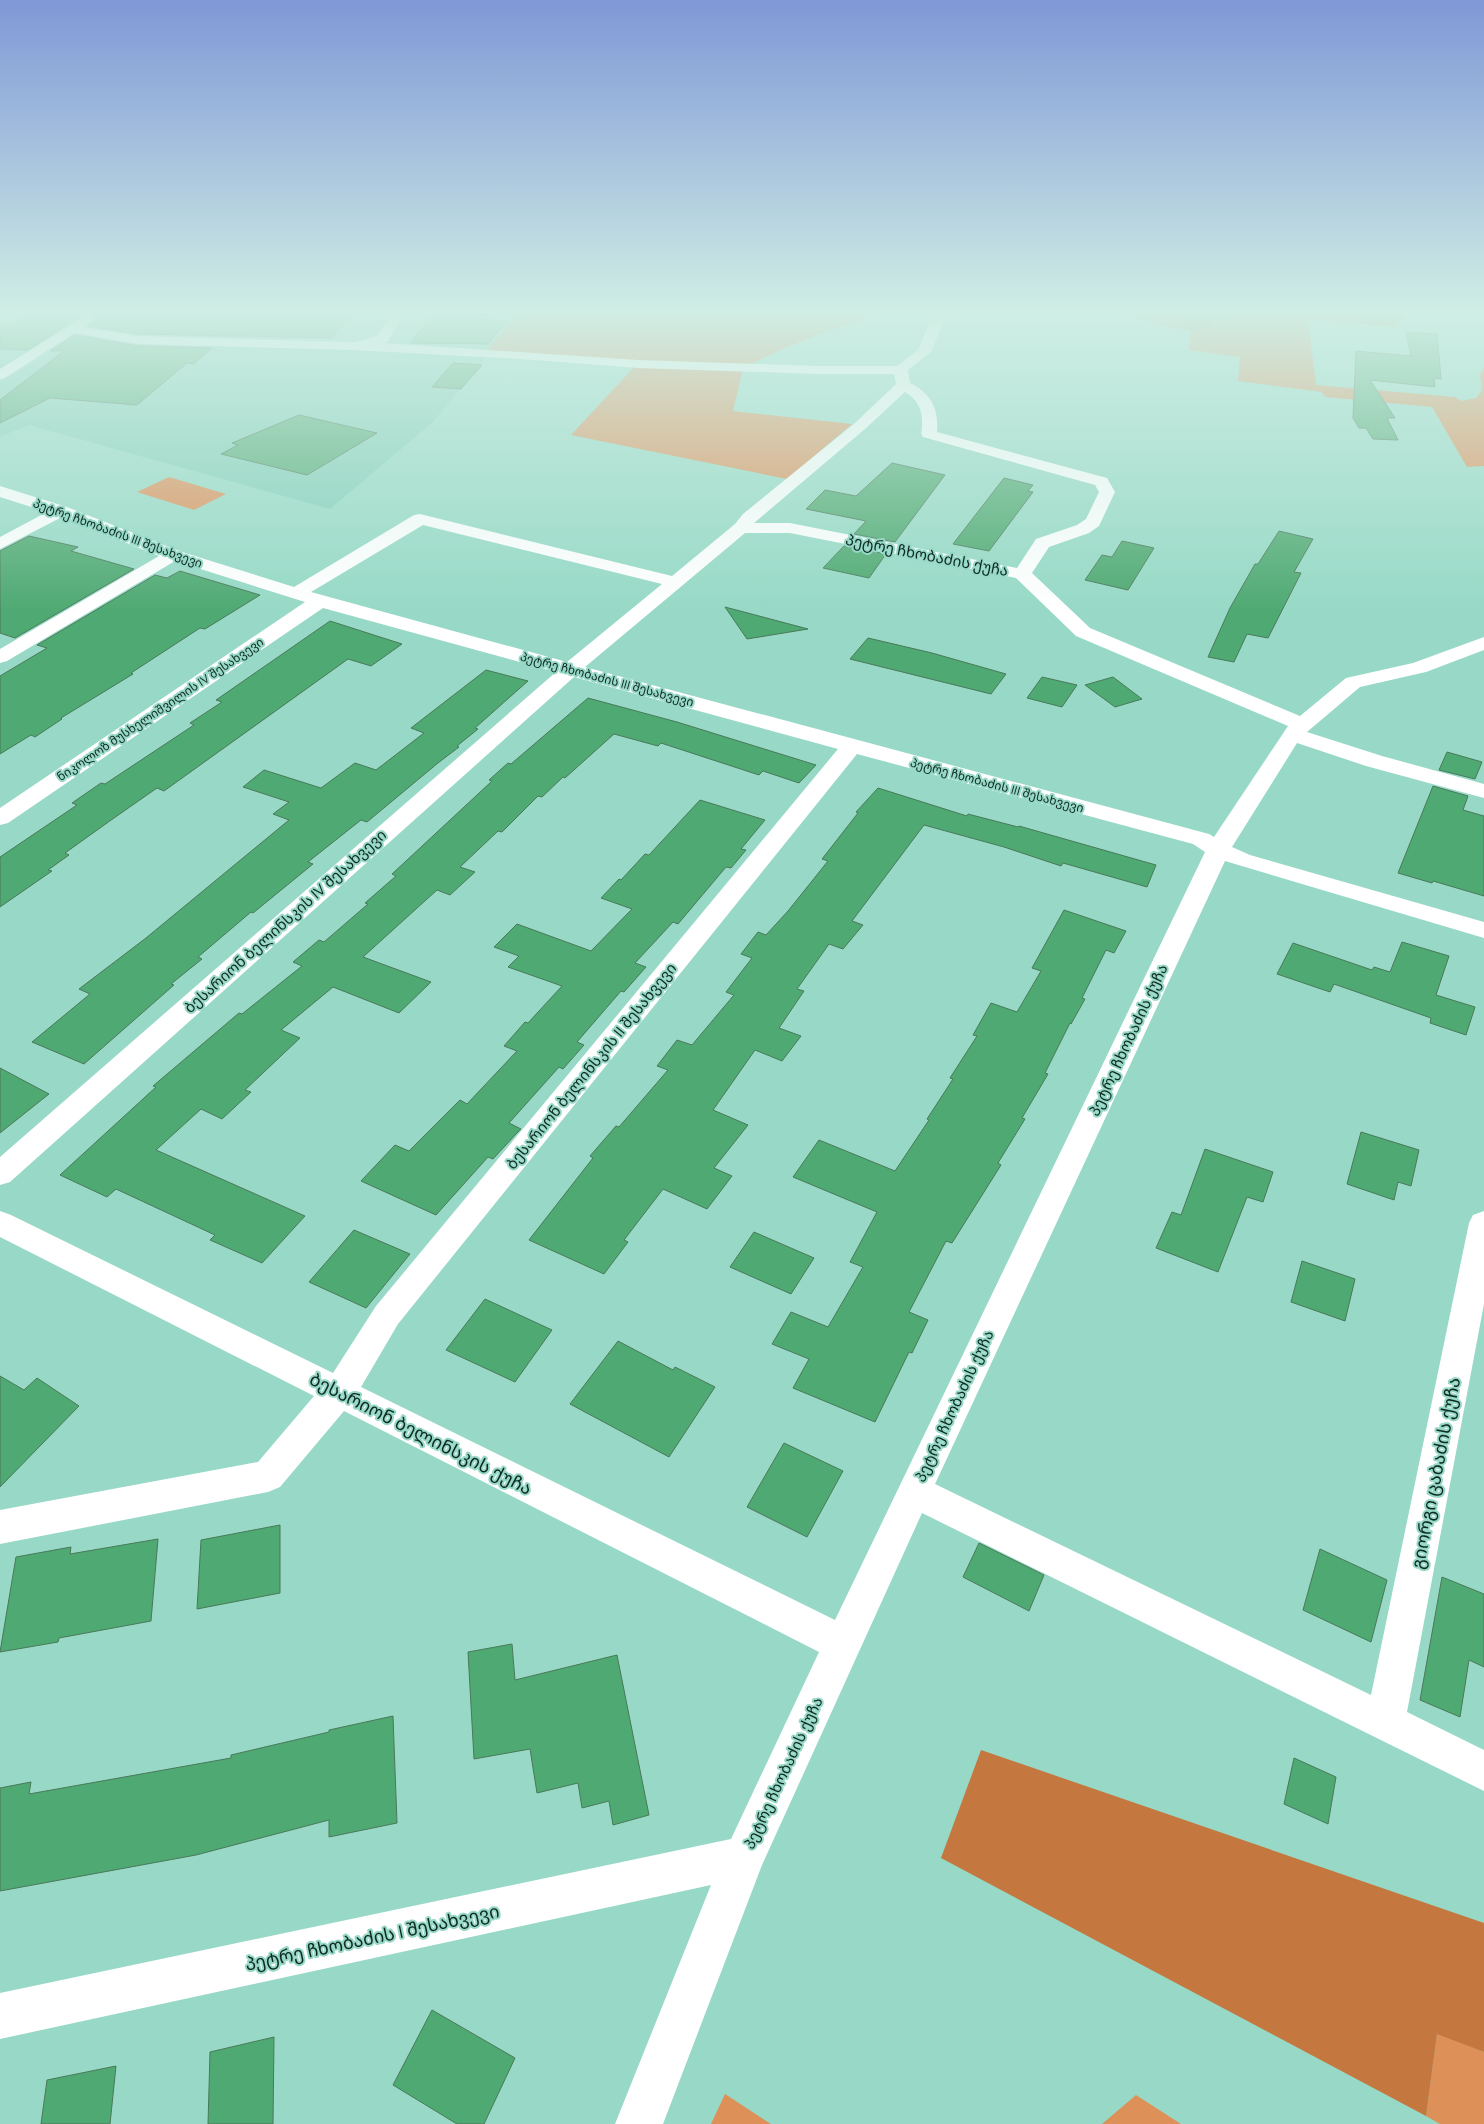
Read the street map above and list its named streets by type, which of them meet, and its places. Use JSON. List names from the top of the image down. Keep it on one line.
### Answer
{"streets":{"street":["პეტრე ჩხობაძის III შესახვევი","პეტრე ჩხობაძის ქუჩა","ნიკოლოზ მუსხელიშვილის IV შესახვევი","ბესარიონ ბელინსკის IV შესახვევი","ბესარიონ ბელინსკის II შესახვევი","ბესარიონ ბელინსკის ქუჩა","გიორგი ცაბაძის ქუჩა","პეტრე ჩხობაძის I შესახვევი"]},"crossings":[["პეტრე ჩხობაძის III შესახვევი","პეტრე ჩხობაძის ქუჩა"],["პეტრე ჩხობაძის III შესახვევი","ნიკოლოზ მუსხელიშვილის IV შესახვევი"],["პეტრე ჩხობაძის III შესახვევი","ბესარიონ ბელინსკის IV შესახვევი"],["პეტრე ჩხობაძის III შესახვევი","ბესარიონ ბელინსკის II შესახვევი"],["პეტრე ჩხობაძის ქუჩა","ბესარიონ ბელინსკის ქუჩა"],["პეტრე ჩხობაძის ქუჩა","პეტრე ჩხობაძის I შესახვევი"],["ბესარიონ ბელინსკის II შესახვევი","ბესარიონ ბელინსკის ქუჩა"]]}
